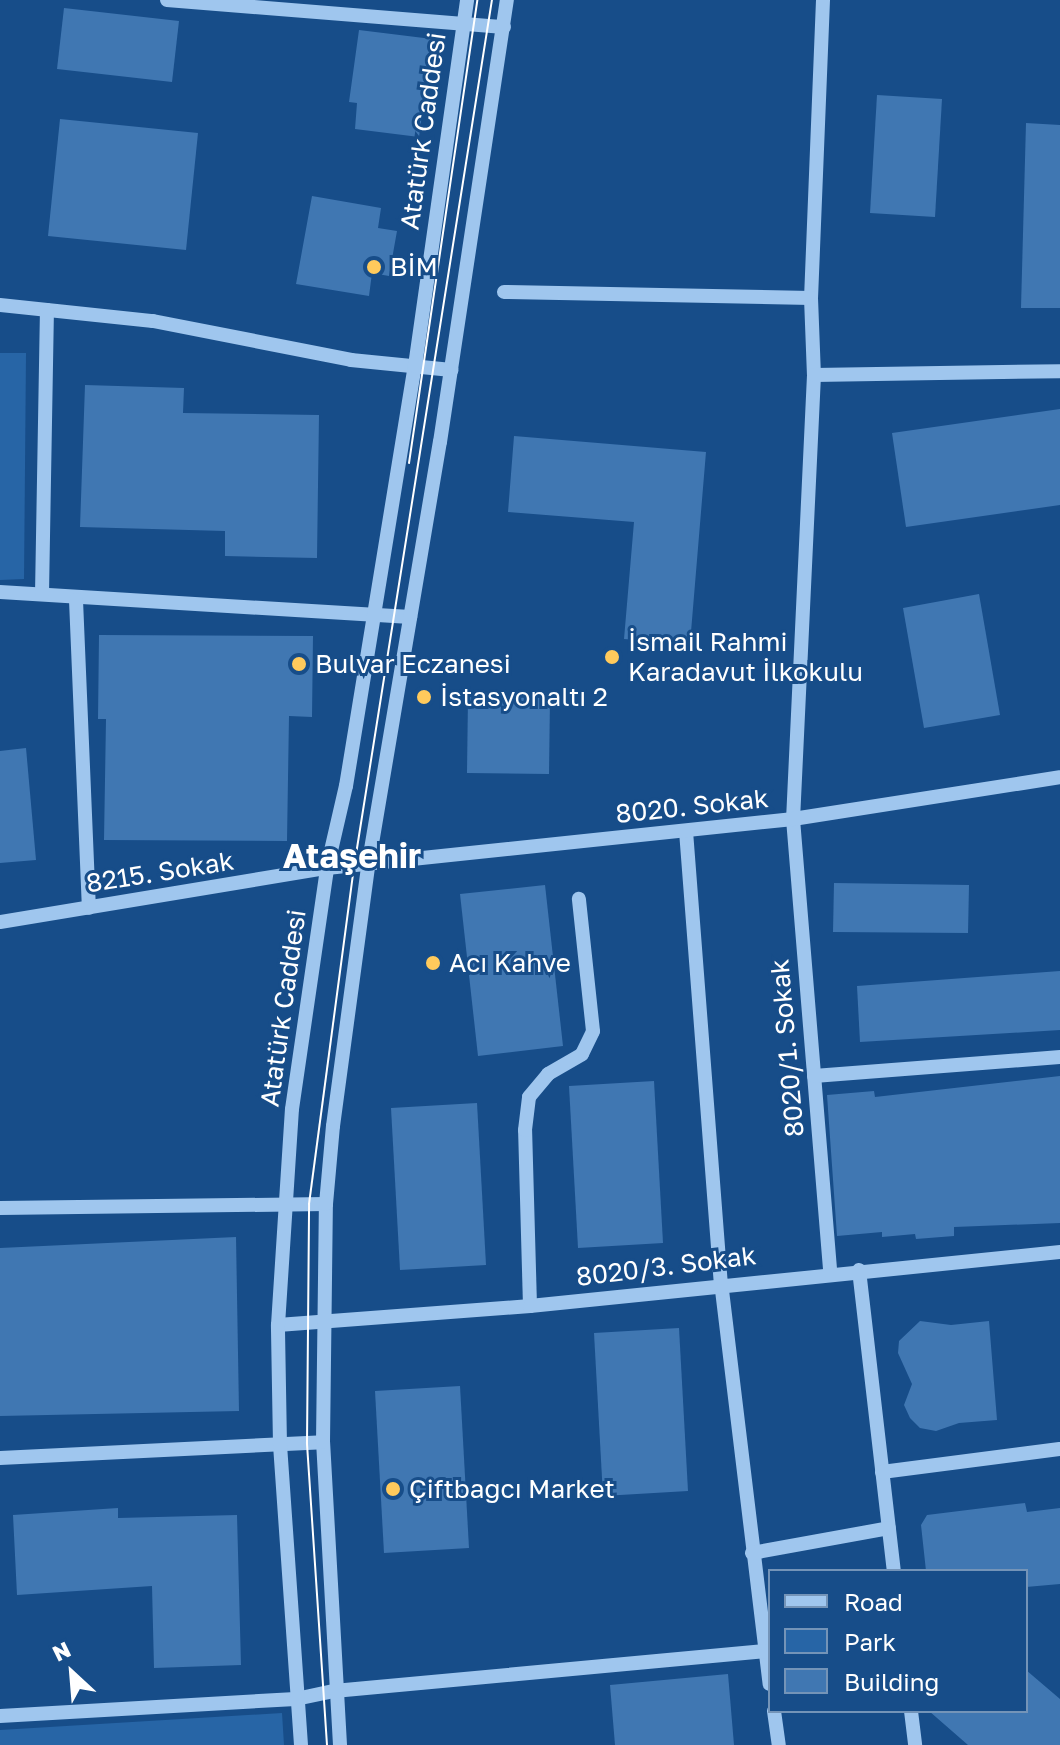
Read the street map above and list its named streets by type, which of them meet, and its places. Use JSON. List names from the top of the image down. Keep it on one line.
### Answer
{"streets":{"street":["Atatürk Caddesi","8020. Sokak","8215. Sokak","8020/1. Sokak","8020/3. Sokak"]},"crossings":[["Atatürk Caddesi","8020. Sokak"],["Atatürk Caddesi","8215. Sokak"],["Atatürk Caddesi","8020/3. Sokak"],["8020. Sokak","8215. Sokak"],["8020. Sokak","8020/1. Sokak"],["8020/1. Sokak","8020/3. Sokak"]],"districts":["Ataşehir"],"places":["BİM","İsmail Rahmi Karadavut İlkokulu","Bulvar Eczanesi","İstasyonaltı 2","Acı Kahve","Çiftbağcı Market"],"legend":["Road","Park","Building"],"north":"top left"}
